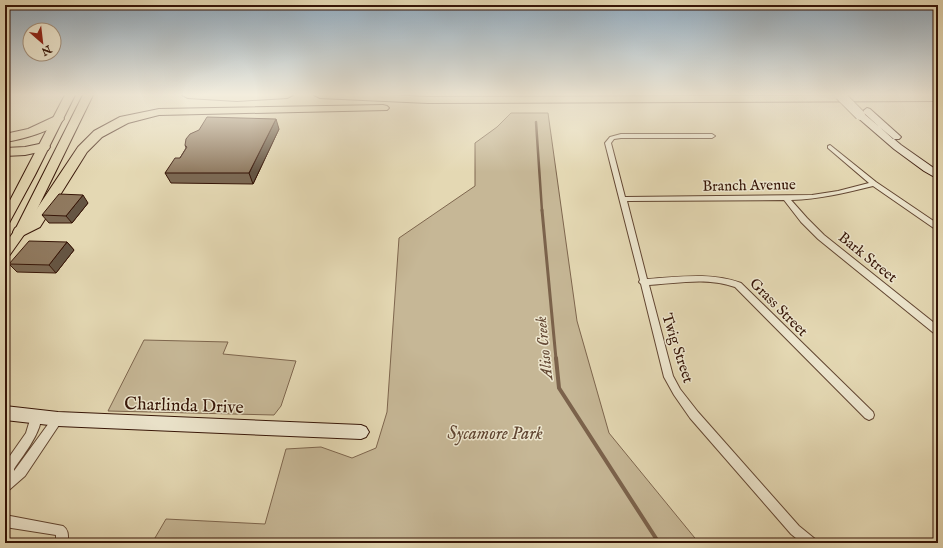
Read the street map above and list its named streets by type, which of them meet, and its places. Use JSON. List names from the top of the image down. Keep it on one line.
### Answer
{"streets":{"main road":["Charlinda Drive"],"street":["Branch Avenue","Bark Street","Grass Street","Twig Street"]},"crossings":[["Branch Avenue","Bark Street"],["Branch Avenue","Twig Street"],["Grass Street","Twig Street"]],"water":["Aliso Creek"],"parks":["Sycamore Park"],"north":"bottom right"}
